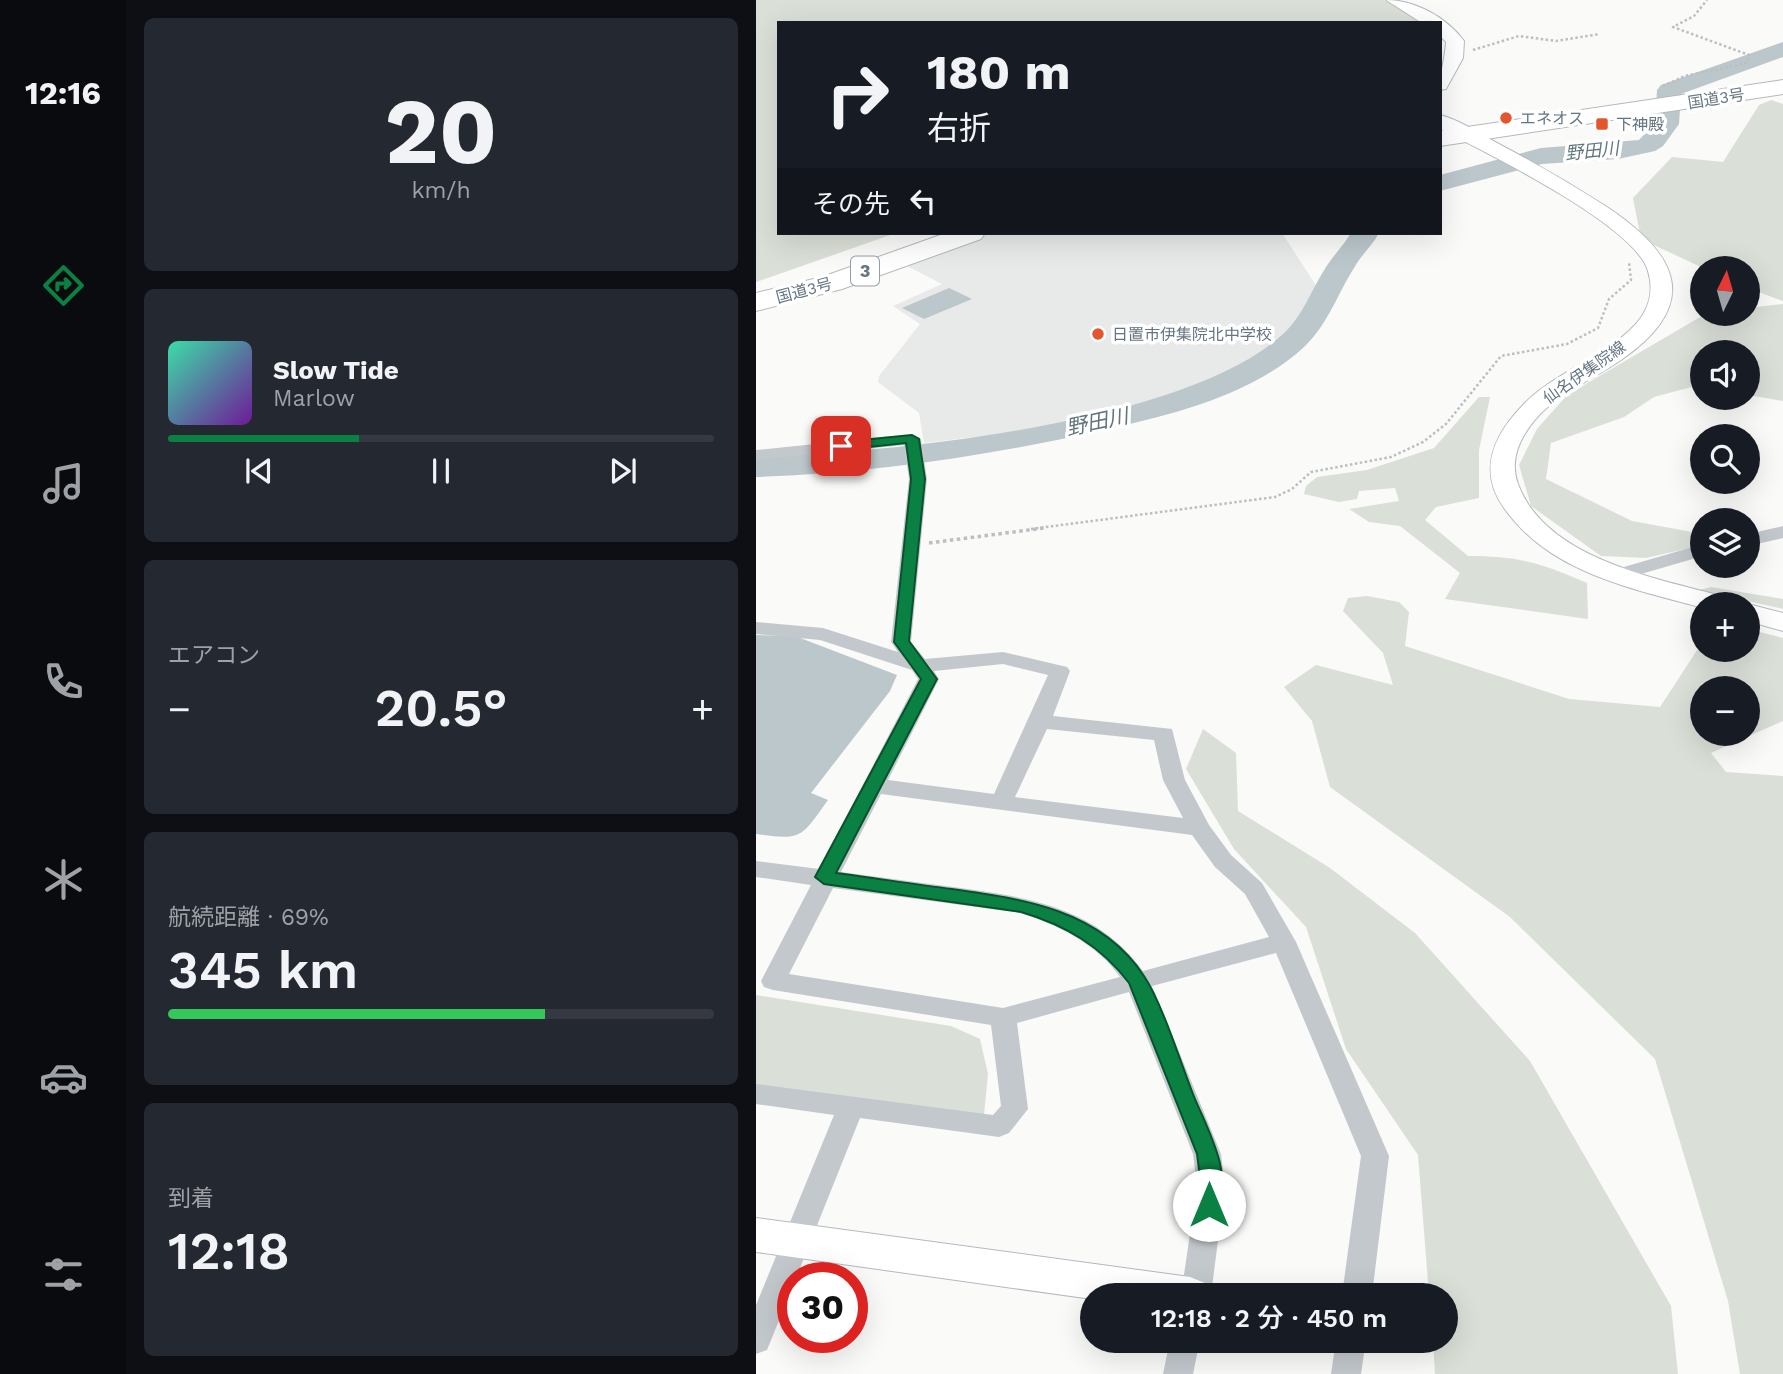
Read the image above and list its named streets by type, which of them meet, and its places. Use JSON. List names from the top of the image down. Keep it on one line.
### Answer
{"streets":{"highway":["国道3号","3"],"main road":["仙名伊集院線"]},"crossings":[["国道3号","仙名伊集院線"]],"water":["野田川"],"places":{"other":["エネオス","日置市伊集院北中学校"],"transit":["下神殿"]},"north":"top","page":{"tabs":"12:16","tile":[["20","km/h"],"エアコン",["航続距離 · 69%","345 km"],["到着","12:18"]],"turn":["180 m","右折"],"then":"その先","map_buttons":["+","−"],"song":["Slow Tide","Marlow"],"heat":["−","20.5°","+"],"limit":"30","trip":"12:18 · 2 分 · 450 m"}}
